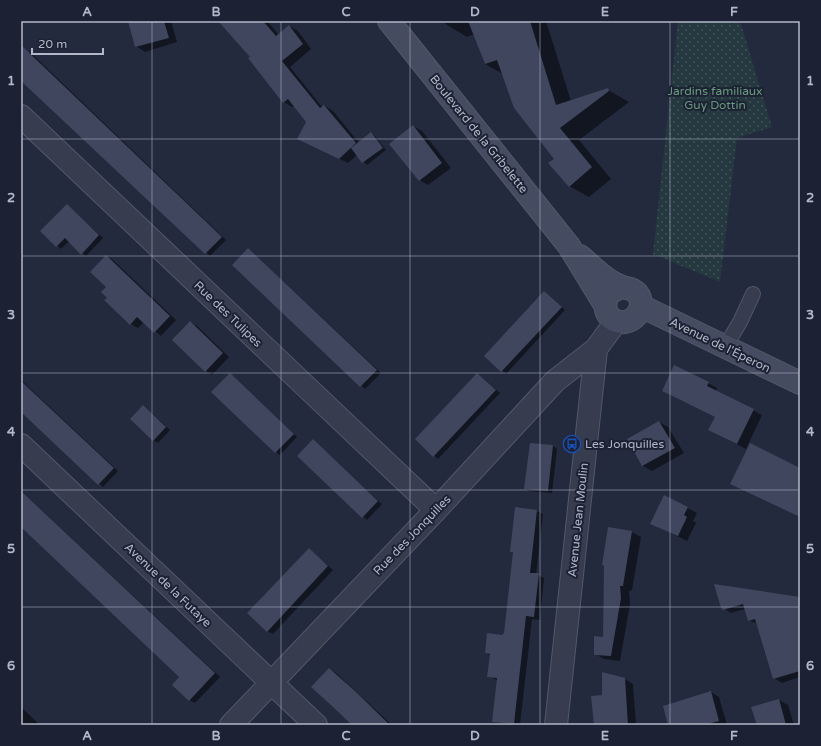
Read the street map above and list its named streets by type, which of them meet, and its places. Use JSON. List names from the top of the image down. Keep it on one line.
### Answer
{"streets":{"main road":["Boulevard de la Gribelette","Avenue de l'Éperon"],"street":["Rue des Tulipes","Avenue Jean Moulin","Rue des Jonquilles","Avenue de la Futaye"]},"crossings":[["Boulevard de la Gribelette","Avenue de l'Éperon"],["Boulevard de la Gribelette","Avenue Jean Moulin"],["Rue des Tulipes","Rue des Jonquilles"],["Avenue de l'Éperon","Avenue Jean Moulin"],["Avenue Jean Moulin","Rue des Jonquilles"],["Rue des Jonquilles","Avenue de la Futaye"]],"parks":["Jardins familiaux Guy Dottin"],"places":{"bus stop":["Les Jonquilles"]},"scale_bar":"20 m","grid":{"columns":["A","B","C","D","E","F"],"rows":["1","2","3","4","5","6"]}}
